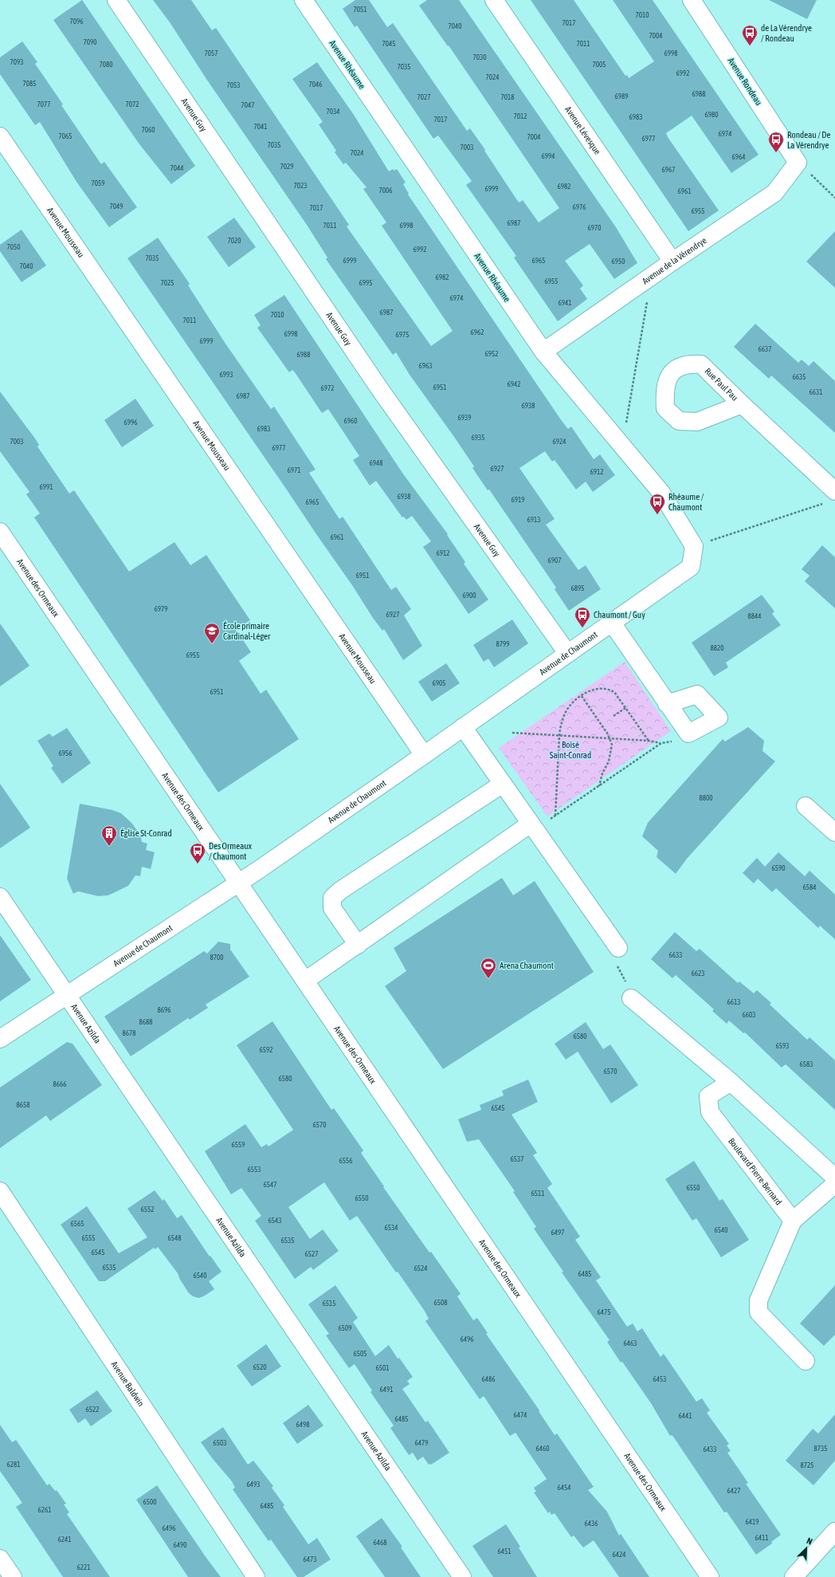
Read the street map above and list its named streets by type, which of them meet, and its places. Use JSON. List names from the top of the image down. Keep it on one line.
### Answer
{"streets":{"street":["Avenue Rhéaume","Avenue Rondeau","Avenue Guy","Avenue Lévesque","Avenue Mousseau","Avenue de la Vérendrye","Rue Paul Pau","Avenue des Ormeaux","Avenue de Chaumont","Avenue Azilda","Boulevard Pierre-Bernard","Avenue Baldwin"]},"crossings":[["Avenue Rhéaume","Avenue de la Vérendrye"],["Avenue Rhéaume","Avenue de Chaumont"],["Avenue Rondeau","Avenue de la Vérendrye"],["Avenue Guy","Avenue de Chaumont"],["Avenue Lévesque","Avenue de la Vérendrye"],["Avenue Mousseau","Avenue de Chaumont"],["Avenue des Ormeaux","Avenue de Chaumont"],["Avenue de Chaumont","Avenue Azilda"]],"parks":["Boisé Saint-Conrad"],"places":{"bus stop":["de La Vérendrye / Rondeau","Rondeau / De La Vérendrye","Rhéaume / Chaumont","Chaumont / Guy","Des Ormeaux / Chaumont"],"school or university":["École primaire Cardinal-Léger"],"building":["Église St-Conrad"],"sports":["Arena Chaumont"]},"house_numbers":["7051","7010","7096","7017","7040","7004","7090","7045","7011","7057","6998","7030","7093","7080","7005","7035","6992","7024","7085","7046","7053","6988","6989","7027","7018","7077","7072","7047","7034","6980","7012","6983","7017","7041","7060","6974","7065","7004","6977","7035","7003","7024","6994","6964","7029","7044","6967","7059","7023","6982","6999","7006","6961","7049","6976","7017","6955","6987","7011","6998","6970","7020","7050","6992","7035","6999","6965","6950","7040","6982","6955","7025","6995","6974","6941","6987","7010","7011","6962","6998","6975","6999","6637","6952","6988","6963","6993","6635","6942","6951","6972","6631","6987","6938","6939","6960","6996","6983","6935","7003","6924","6977","6948","6927","6971","6912","6991","6938","6919","6965","6913","6961","6912","6907","6951","6895","6900","6979","6927","8844","8799","8820","6955","6905","6951","6956","8800","6590","6584","6633","8700","6623","6613","8696","6603","8688","8678","6580","6593","6592","6583","6570","6580","8666","8658","6545","6570","6559","6537","6556","6553","6547","6550","6511","6550","6552","6543","6565","6534","6540","6497","6555","6548","6535","6545","6527","6535","6524","6485","6540","6508","6515","6475","6509","6496","6463","6505","6520","6501","6486","6453","6491","6522","6474","6441","6485","6498","6503","6479","6460","8735","6433","6281","8725","6493","6454","6427","6500","6485","6261","6419","6436","6496","6411","6241","6468","6490","6451","6424","6473","6221"],"north":"top right"}
